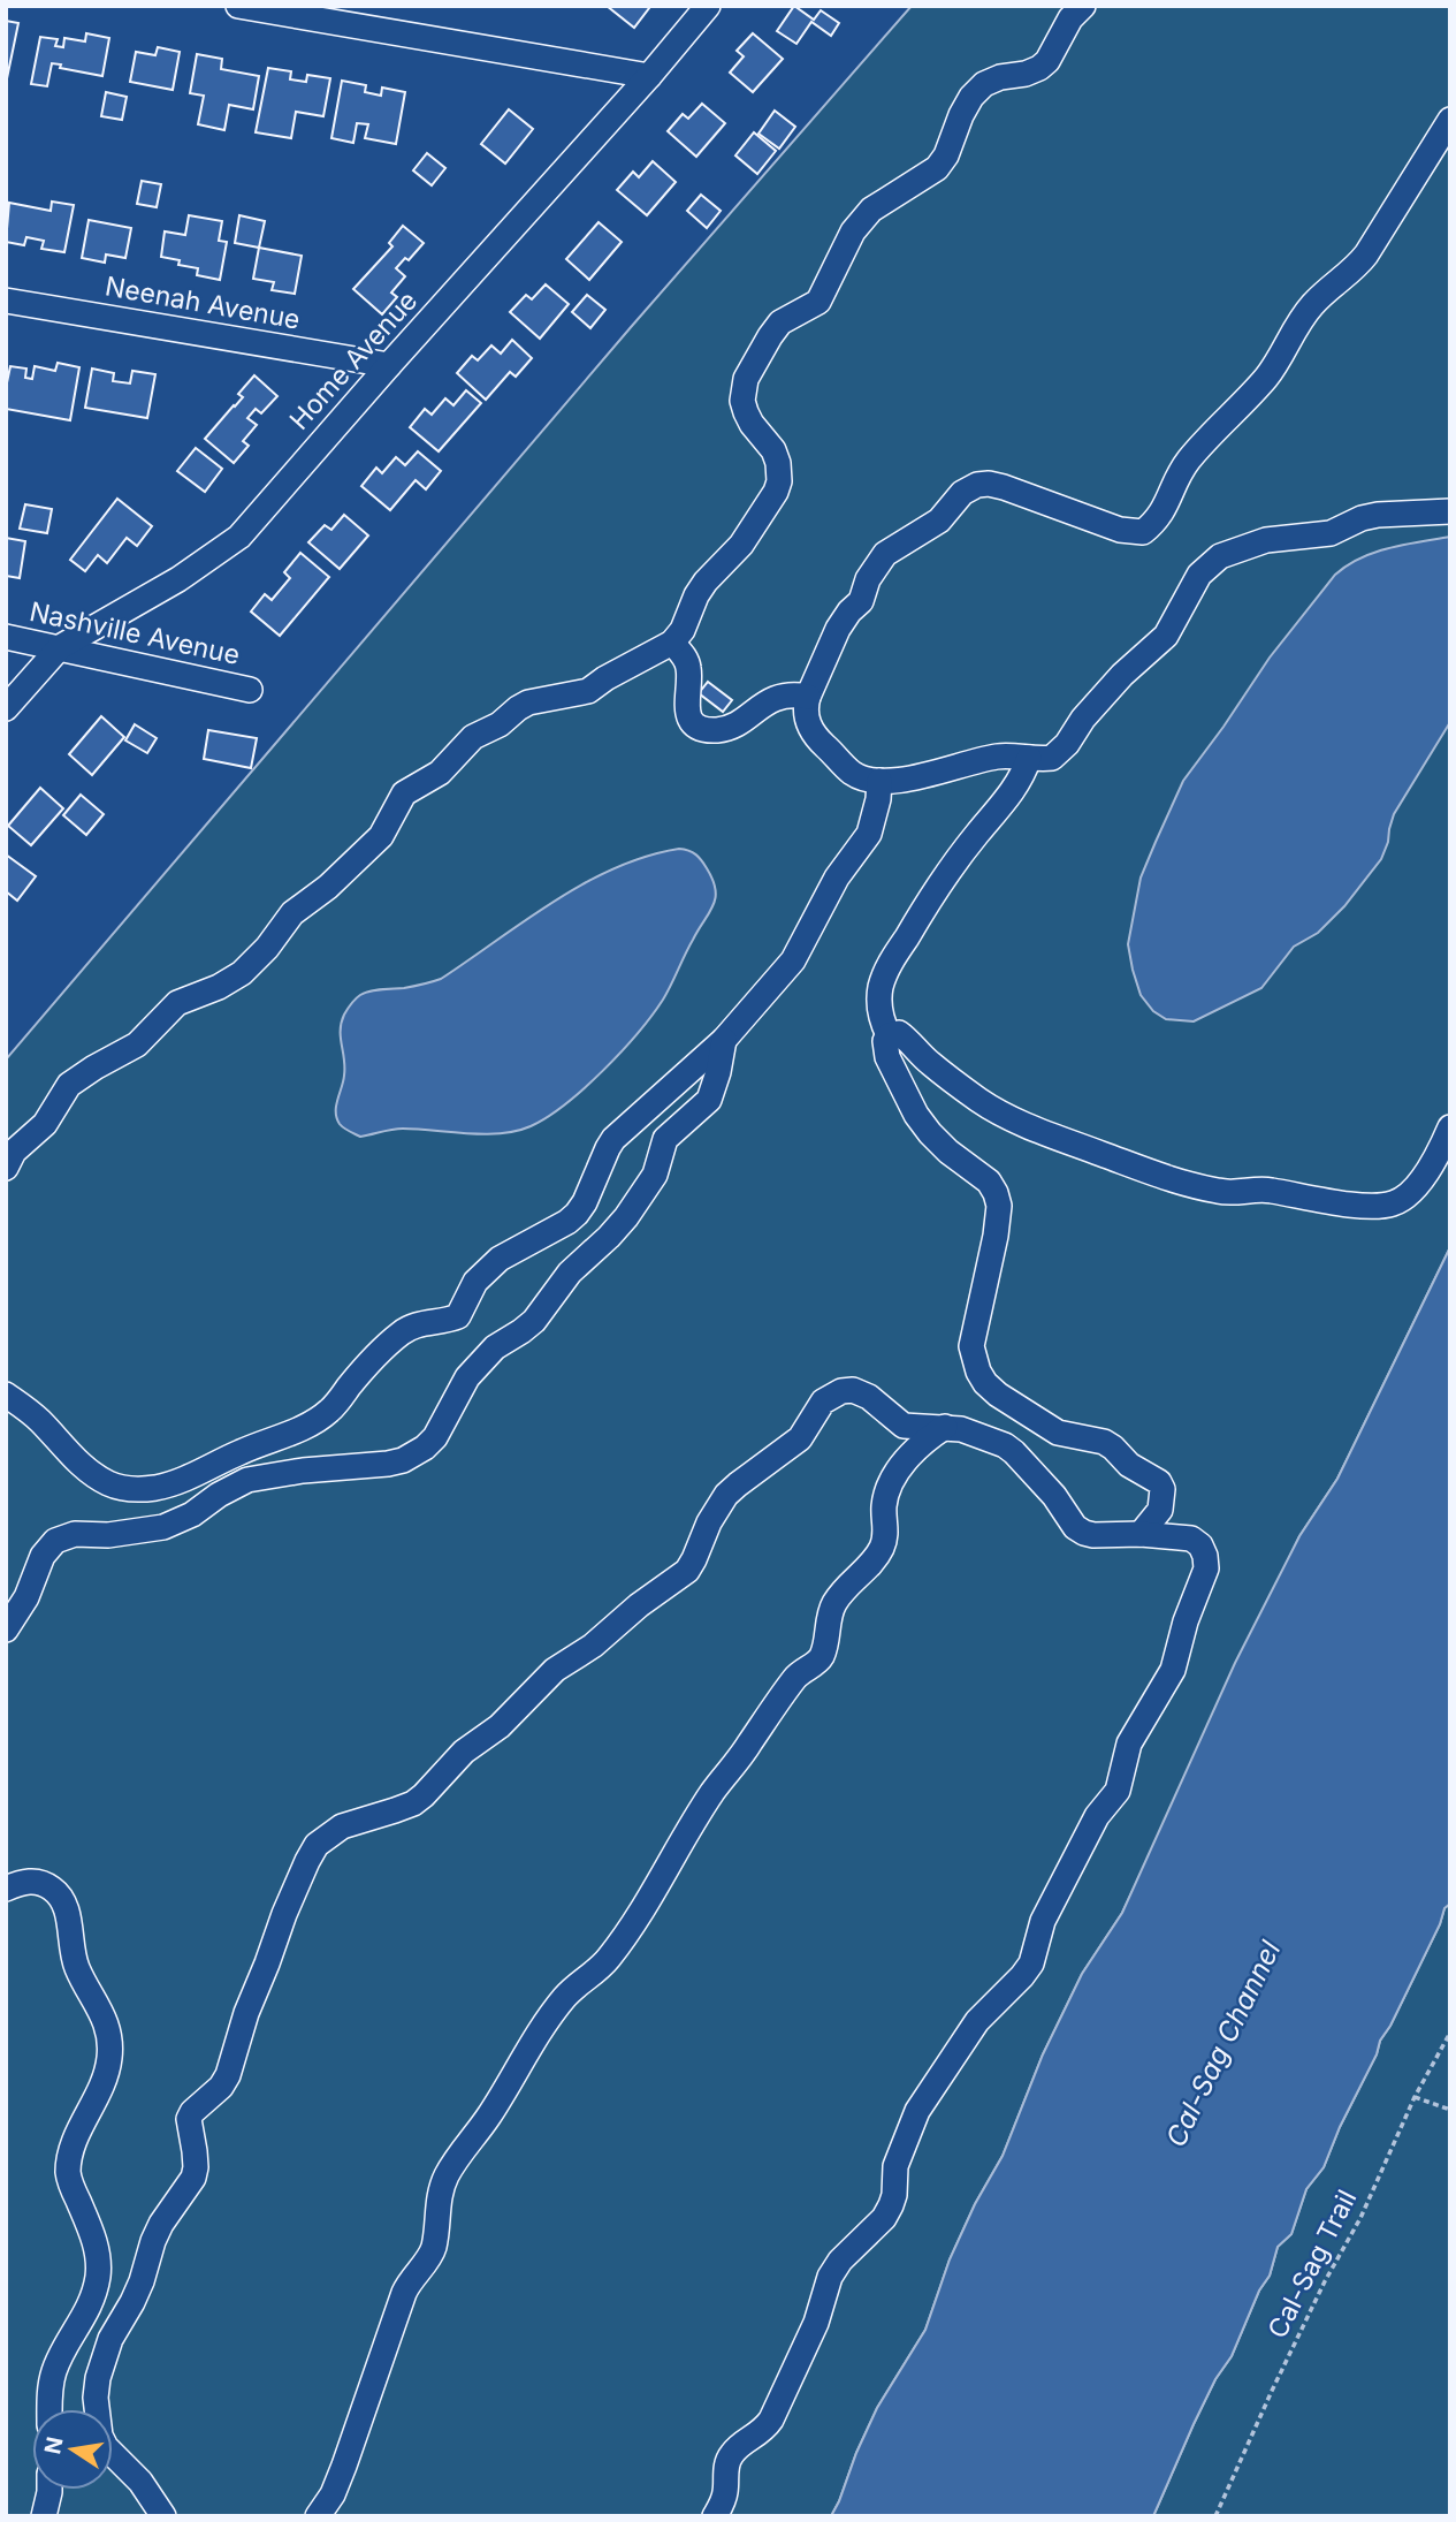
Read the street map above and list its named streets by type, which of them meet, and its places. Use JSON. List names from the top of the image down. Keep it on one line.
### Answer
{"streets":{"street":["Neenah Avenue","Home Avenue","Nashville Avenue"],"path":["Cal-Sag Trail"]},"crossings":[["Neenah Avenue","Home Avenue"],["Home Avenue","Nashville Avenue"]],"water":["Cal-Sag Channel"],"north":"left"}
